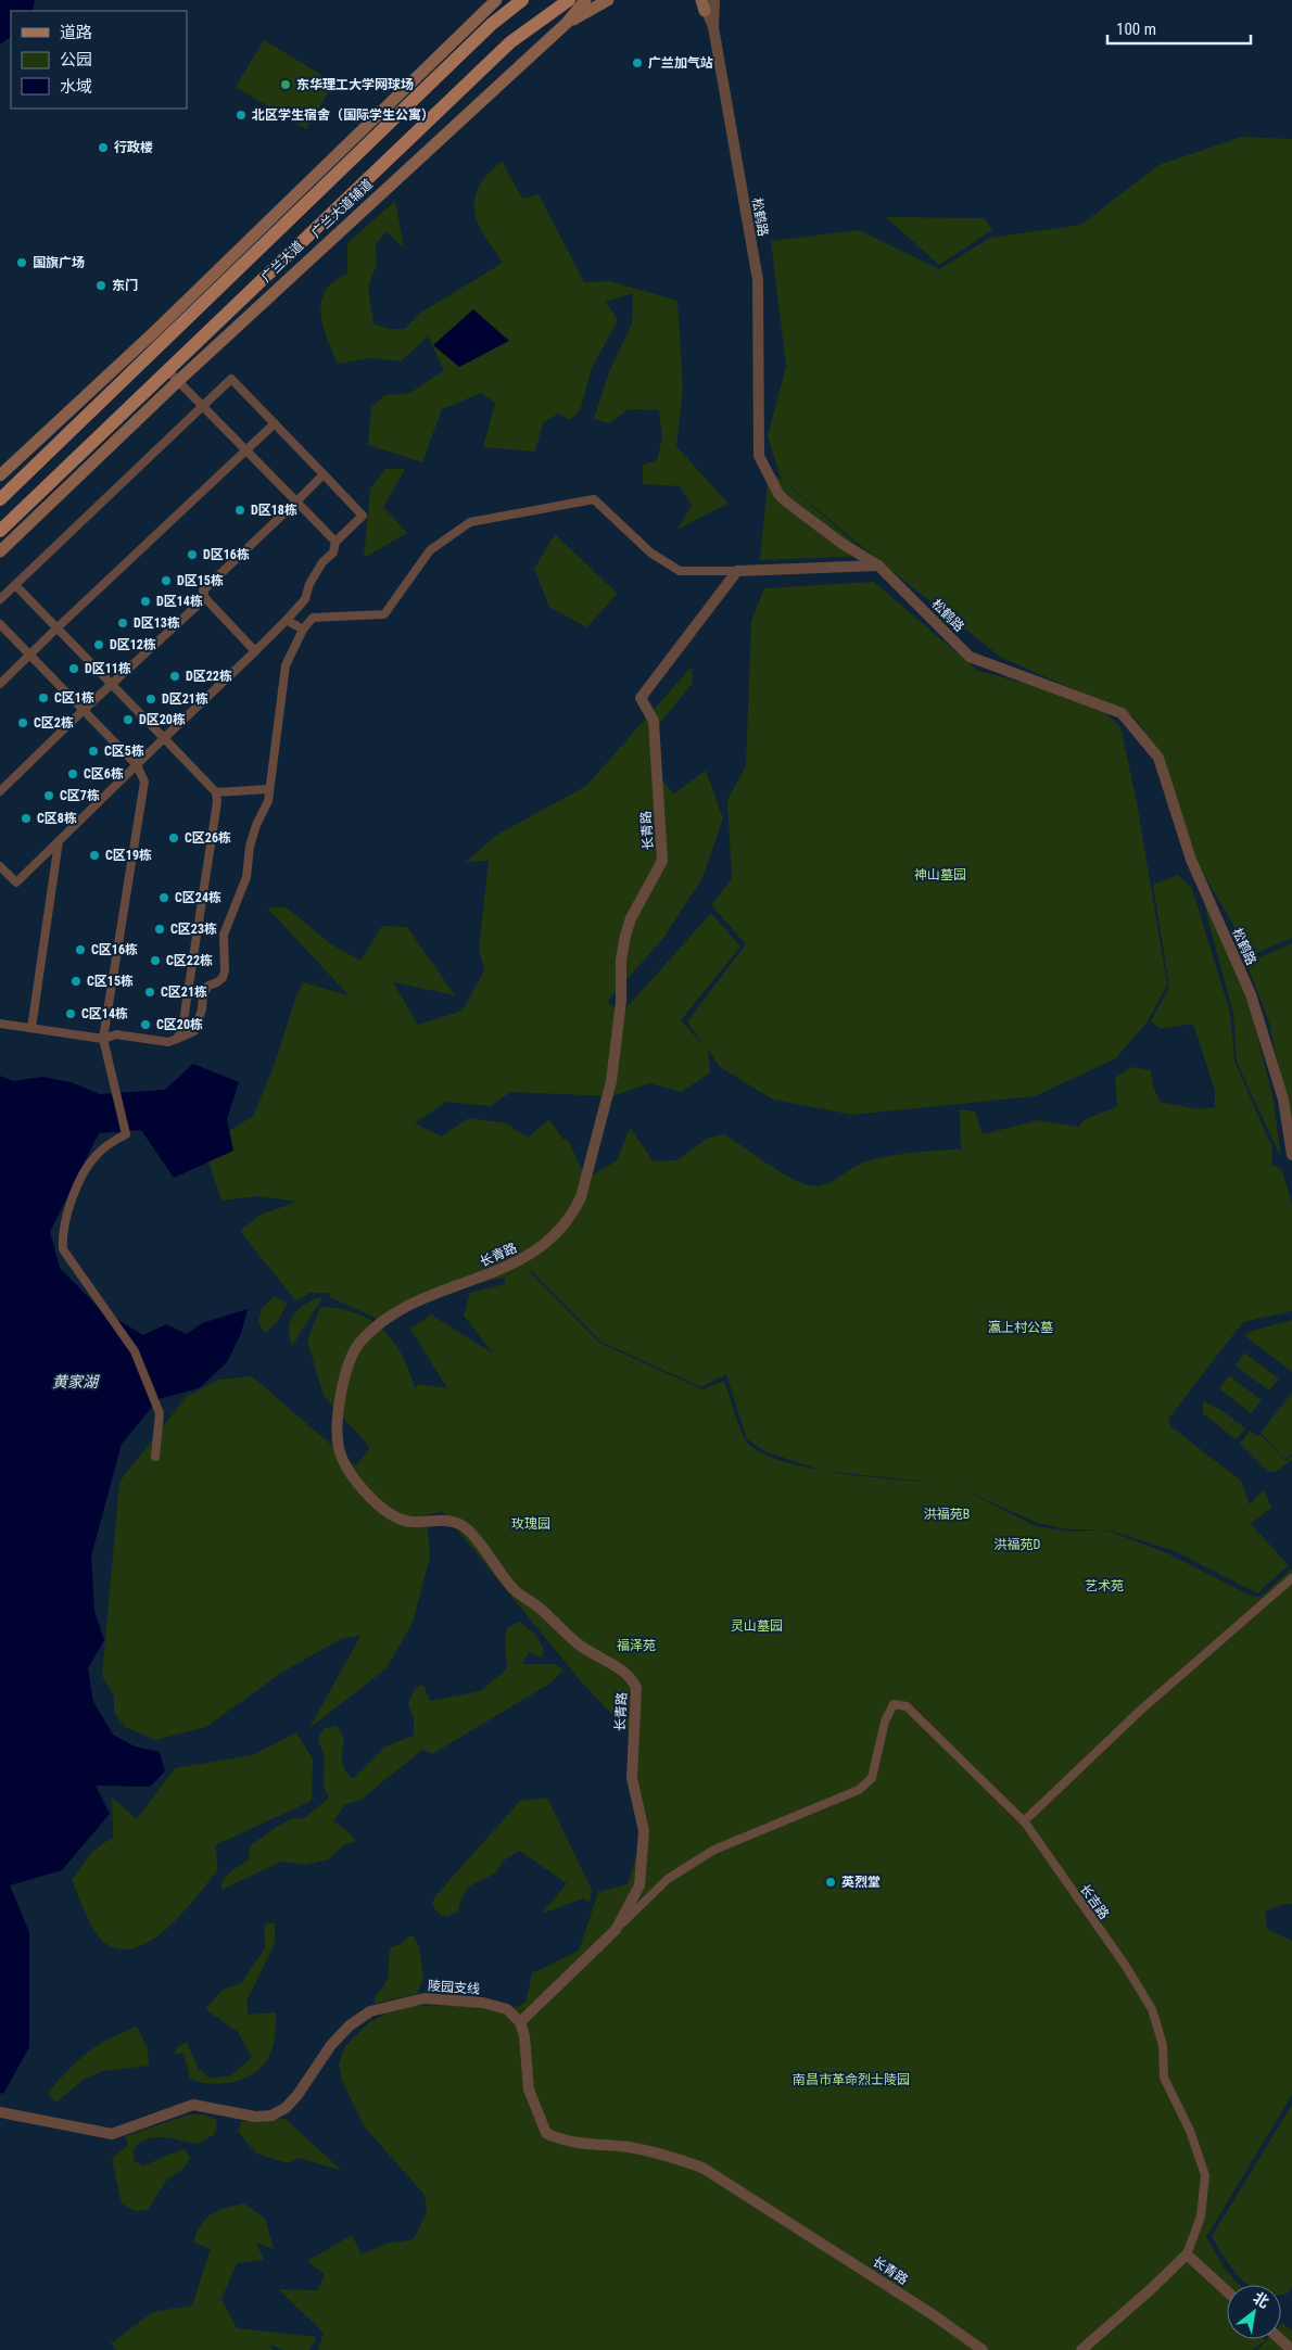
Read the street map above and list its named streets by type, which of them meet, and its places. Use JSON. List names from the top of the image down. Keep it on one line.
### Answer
{"streets":{"main road":["广兰大道辅道","广兰大道"],"street":["松鹤路","长青路","长吉路","陵园支线"]},"crossings":[["长青路","长吉路"],["长青路","陵园支线"]],"water":["黄家湖"],"parks":["神山墓园","瀛上村公墓","洪福苑B","玫瑰园","洪福苑D","艺术苑","灵山墓园","福泽苑","南昌市革命烈士陵园"],"places":["广兰加气站","东华理工大学网球场","北区学生宿舍（国际学生公寓）","行政楼","国旗广场","东门","D区18栋","D区16栋","D区15栋","D区14栋","D区13栋","D区12栋","D区11栋","D区22栋","C区1栋","D区21栋","D区20栋","C区2栋","C区5栋","C区6栋","C区7栋","C区8栋","C区26栋","C区19栋","C区24栋","C区23栋","C区16栋","C区22栋","C区15栋","C区21栋","C区14栋","C区20栋","英烈堂"],"legend":["道路","公园","水域"],"scale_bar":"100 m","north":"top right"}
